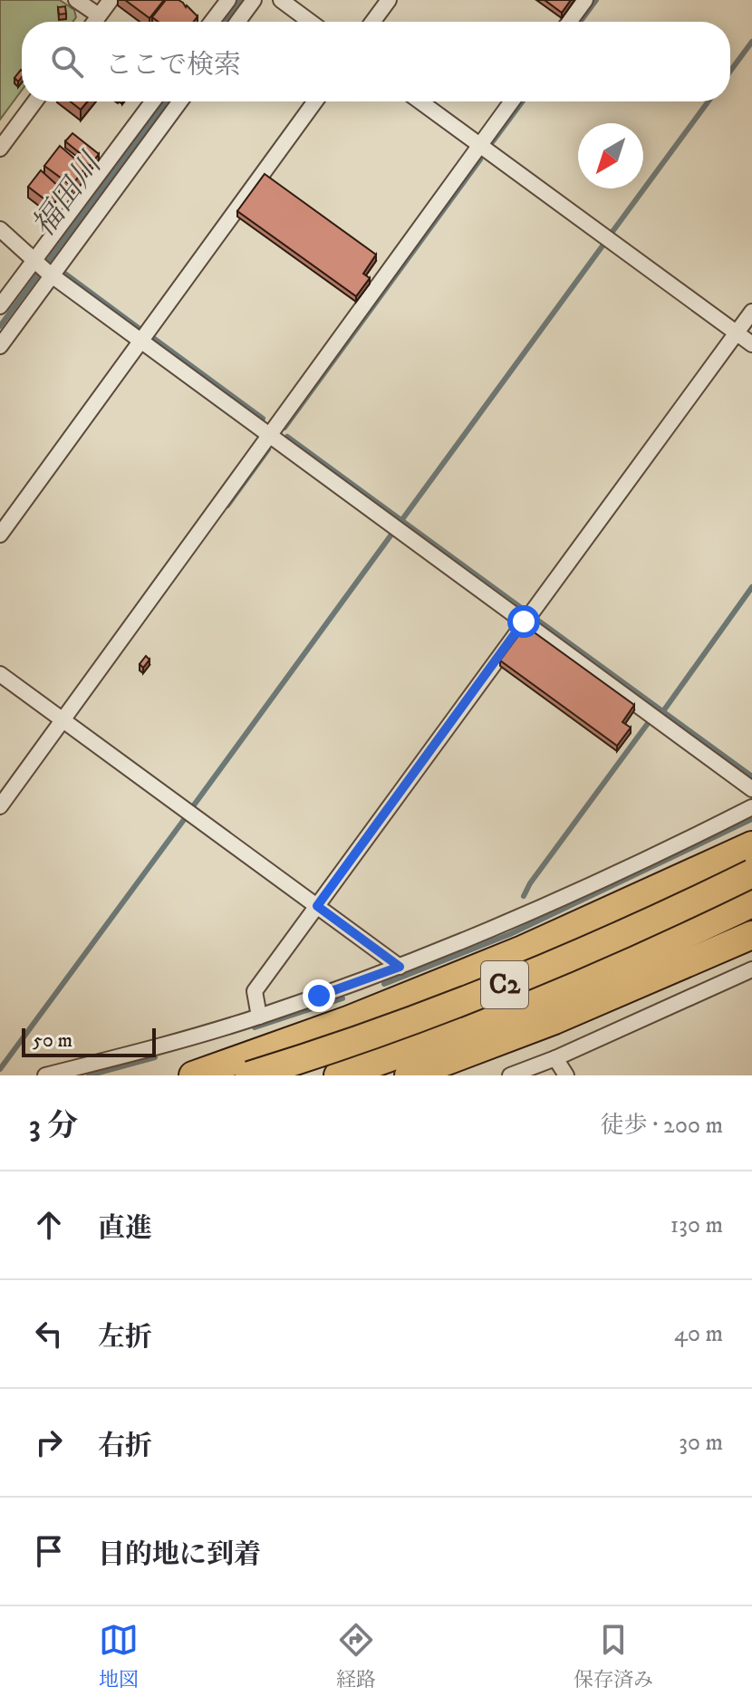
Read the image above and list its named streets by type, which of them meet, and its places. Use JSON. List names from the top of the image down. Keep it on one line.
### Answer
{"streets":{"highway":["C2"]},"water":["福田川"],"scale_bar":"50 m","north":"bottom left","page":{"search":"ここで検索","scale":"50 m","heading":["3 分","徒歩 · 200 m"],"list":[["直進","130 m"],["左折","40 m"],["右折","30 m"],"目的地に到着"],"nav":["地図","経路","保存済み"]}}
